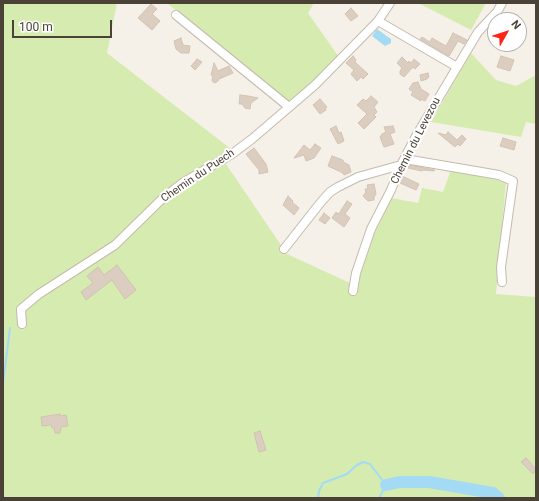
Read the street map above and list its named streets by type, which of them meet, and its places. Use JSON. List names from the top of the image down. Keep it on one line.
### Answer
{"streets":{"street":["Chemin du Levezou","Chemin du Puech"]},"scale_bar":"100 m","north":"top right"}
